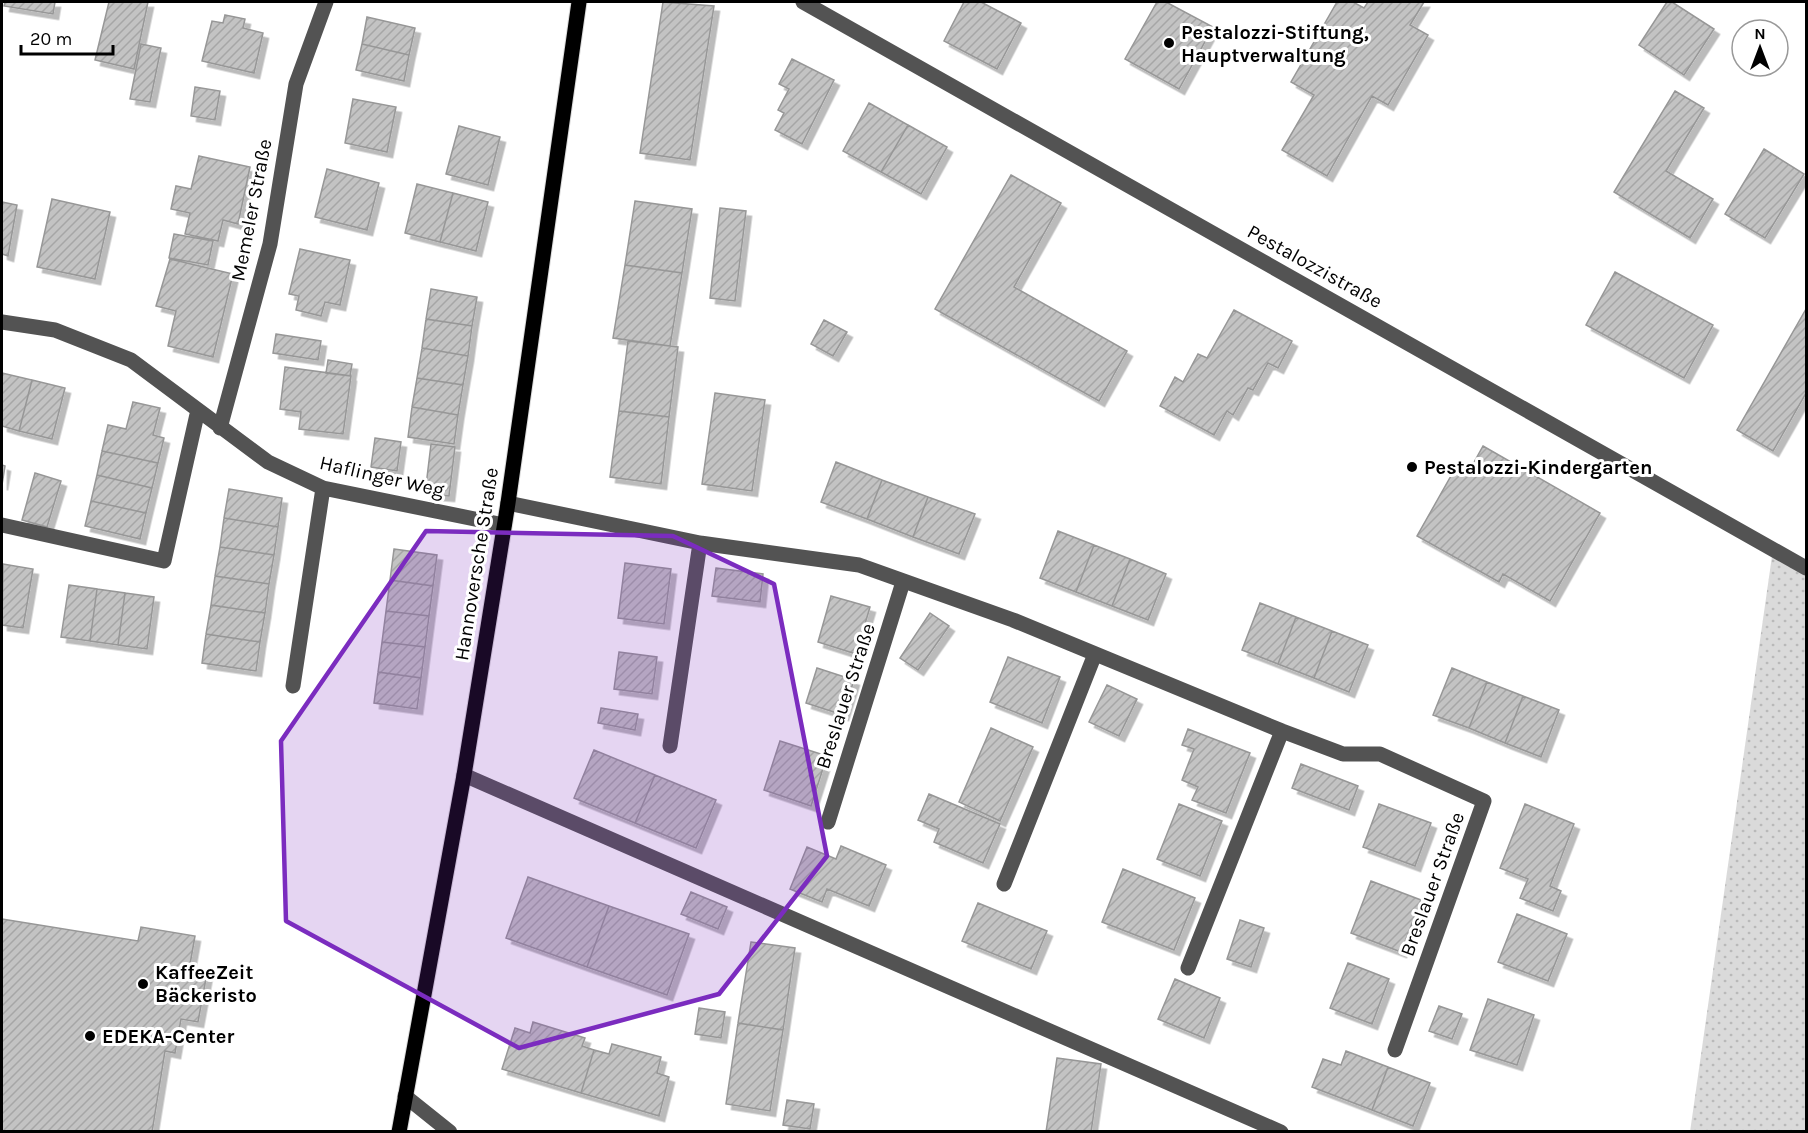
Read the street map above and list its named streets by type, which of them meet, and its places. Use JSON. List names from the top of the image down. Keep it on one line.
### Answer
{"streets":{"main road":["Hannoversche Straße"],"street":["Memeler Straße","Pestalozzistraße","Haflinger Weg","Breslauer Straße"]},"crossings":[["Memeler Straße","Haflinger Weg"],["Haflinger Weg","Hannoversche Straße"],["Hannoversche Straße","Breslauer Straße"]],"places":["Pestalozzi-Stiftung, Hauptverwaltung","Pestalozzi-Kindergarten","KaffeeZeit Bäckeristo","EDEKA-Center"],"scale_bar":"20 m","north":"top"}
